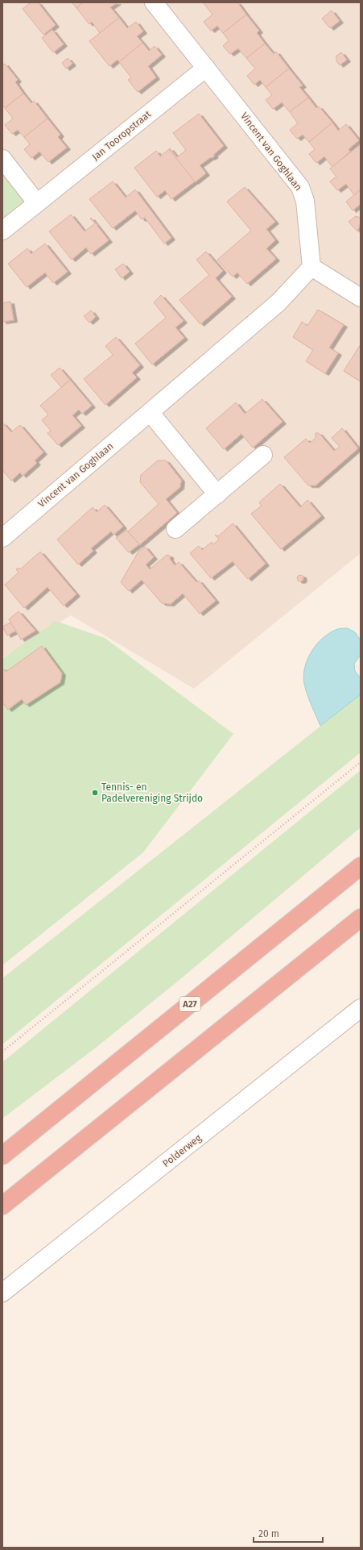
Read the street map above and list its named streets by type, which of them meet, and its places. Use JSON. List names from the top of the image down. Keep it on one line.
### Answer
{"streets":{"highway":["A27"],"street":["Jan Tooropstraat","Vincent van Goghlaan","Polderweg"]},"crossings":[["Jan Tooropstraat","Vincent van Goghlaan"]],"places":["Tennis- en Padelvereniging Strijdo"],"scale_bar":"20 m"}
